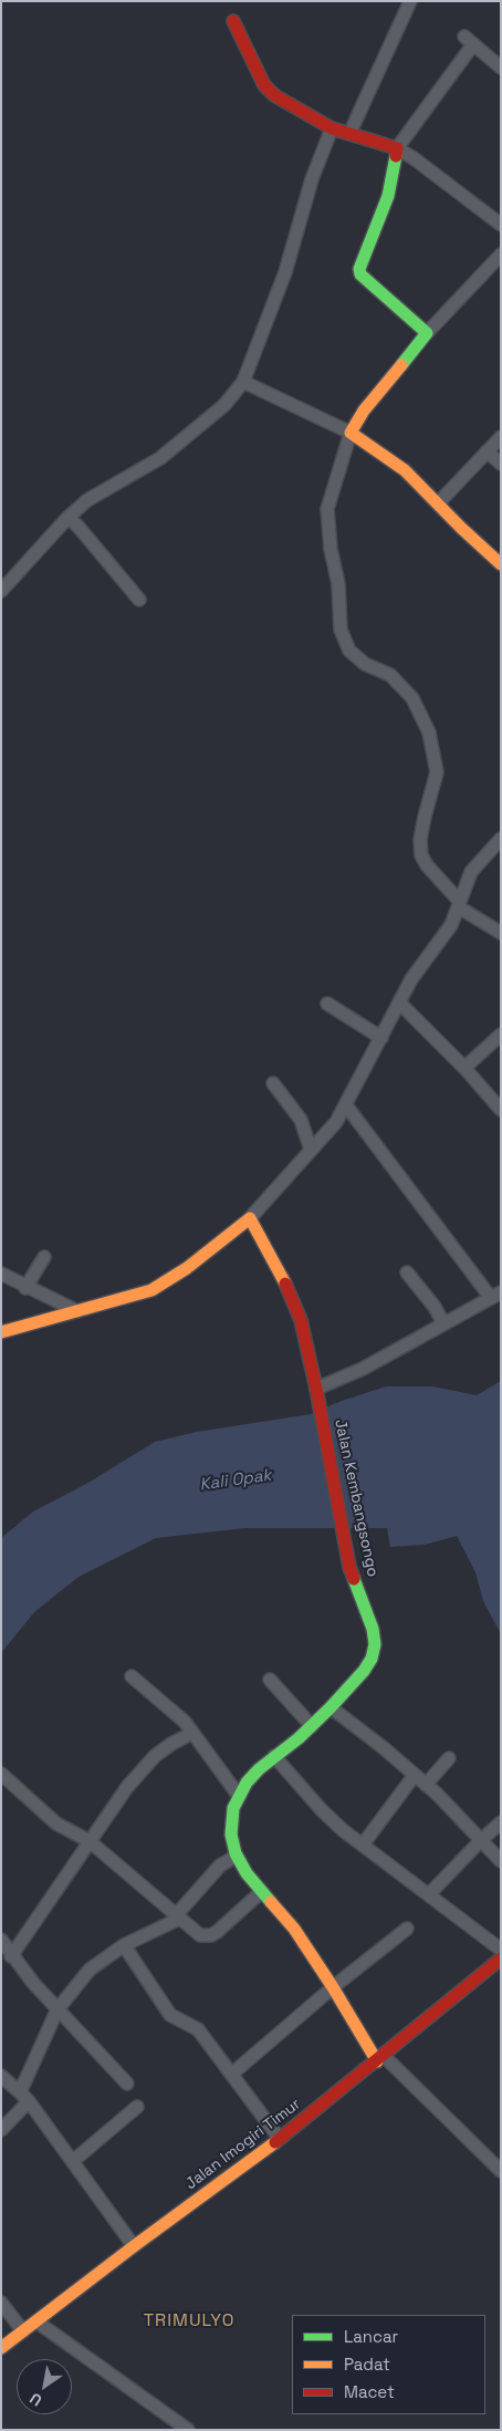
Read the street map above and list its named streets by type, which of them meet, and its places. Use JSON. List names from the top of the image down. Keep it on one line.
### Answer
{"streets":{"street":["Jalan Kembangsongo","Jalan Imogiri Timur"]},"crossings":[["Jalan Kembangsongo","Jalan Imogiri Timur"]],"districts":["TRIMULYO"],"water":["Kali Opak"],"legend":["Lancar","Padat","Macet"],"north":"bottom left"}
